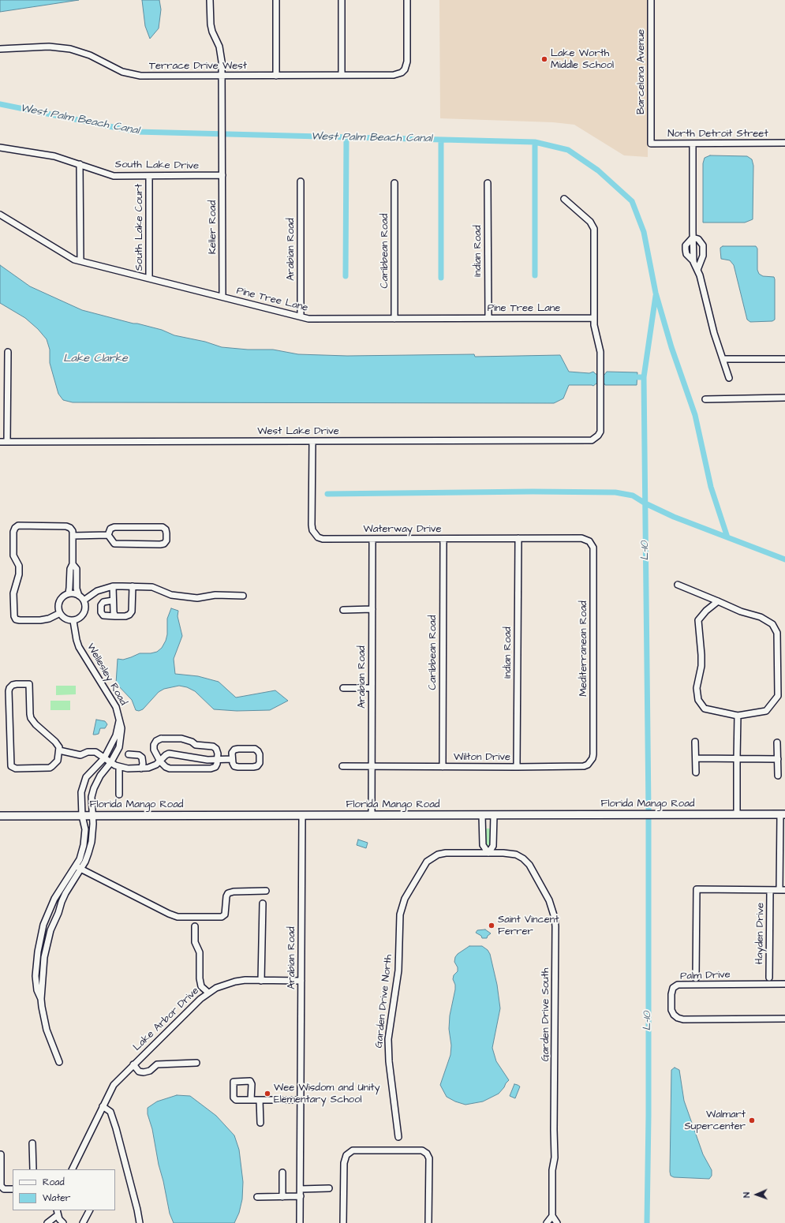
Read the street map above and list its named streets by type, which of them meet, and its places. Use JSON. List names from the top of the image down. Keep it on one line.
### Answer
{"streets":{"street":["Terrace Drive West","Barcelona Avenue","North Detroit Street","South Lake Drive","South Lake Court","Keller Road","Arabian Road","Caribbean Road","Indian Road","Pine Tree Lane","West Lake Drive","Waterway Drive","Mediterranean Road","Wellesley Road","Wilton Drive","Florida Mango Road","Hayden Drive","Palm Drive","Garden Drive North","Garden Drive South","Lake Arbor Drive"]},"crossings":[["Terrace Drive West","Keller Road"],["Barcelona Avenue","North Detroit Street"],["South Lake Drive","South Lake Court"],["South Lake Drive","Keller Road"],["South Lake Court","Pine Tree Lane"],["Keller Road","Pine Tree Lane"],["Arabian Road","Pine Tree Lane"],["Arabian Road","Waterway Drive"],["Arabian Road","Wilton Drive"],["Arabian Road","Florida Mango Road"],["Arabian Road","Lake Arbor Drive"],["Caribbean Road","Pine Tree Lane"],["Caribbean Road","Waterway Drive"],["Caribbean Road","Wilton Drive"],["Indian Road","Pine Tree Lane"],["Indian Road","Waterway Drive"],["Indian Road","Wilton Drive"],["Pine Tree Lane","West Lake Drive"],["West Lake Drive","Waterway Drive"],["Waterway Drive","Mediterranean Road"],["Mediterranean Road","Wilton Drive"],["Wellesley Road","Florida Mango Road"],["Garden Drive North","Garden Drive South"]],"water":["West Palm Beach Canal","Lake Clarke","L-10"],"places":["Lake Worth Middle School","Saint Vincent Ferrer","Wee Wisdom and Unity Elementary School","Walmart Supercenter"],"legend":["Road","Water"],"north":"left"}
